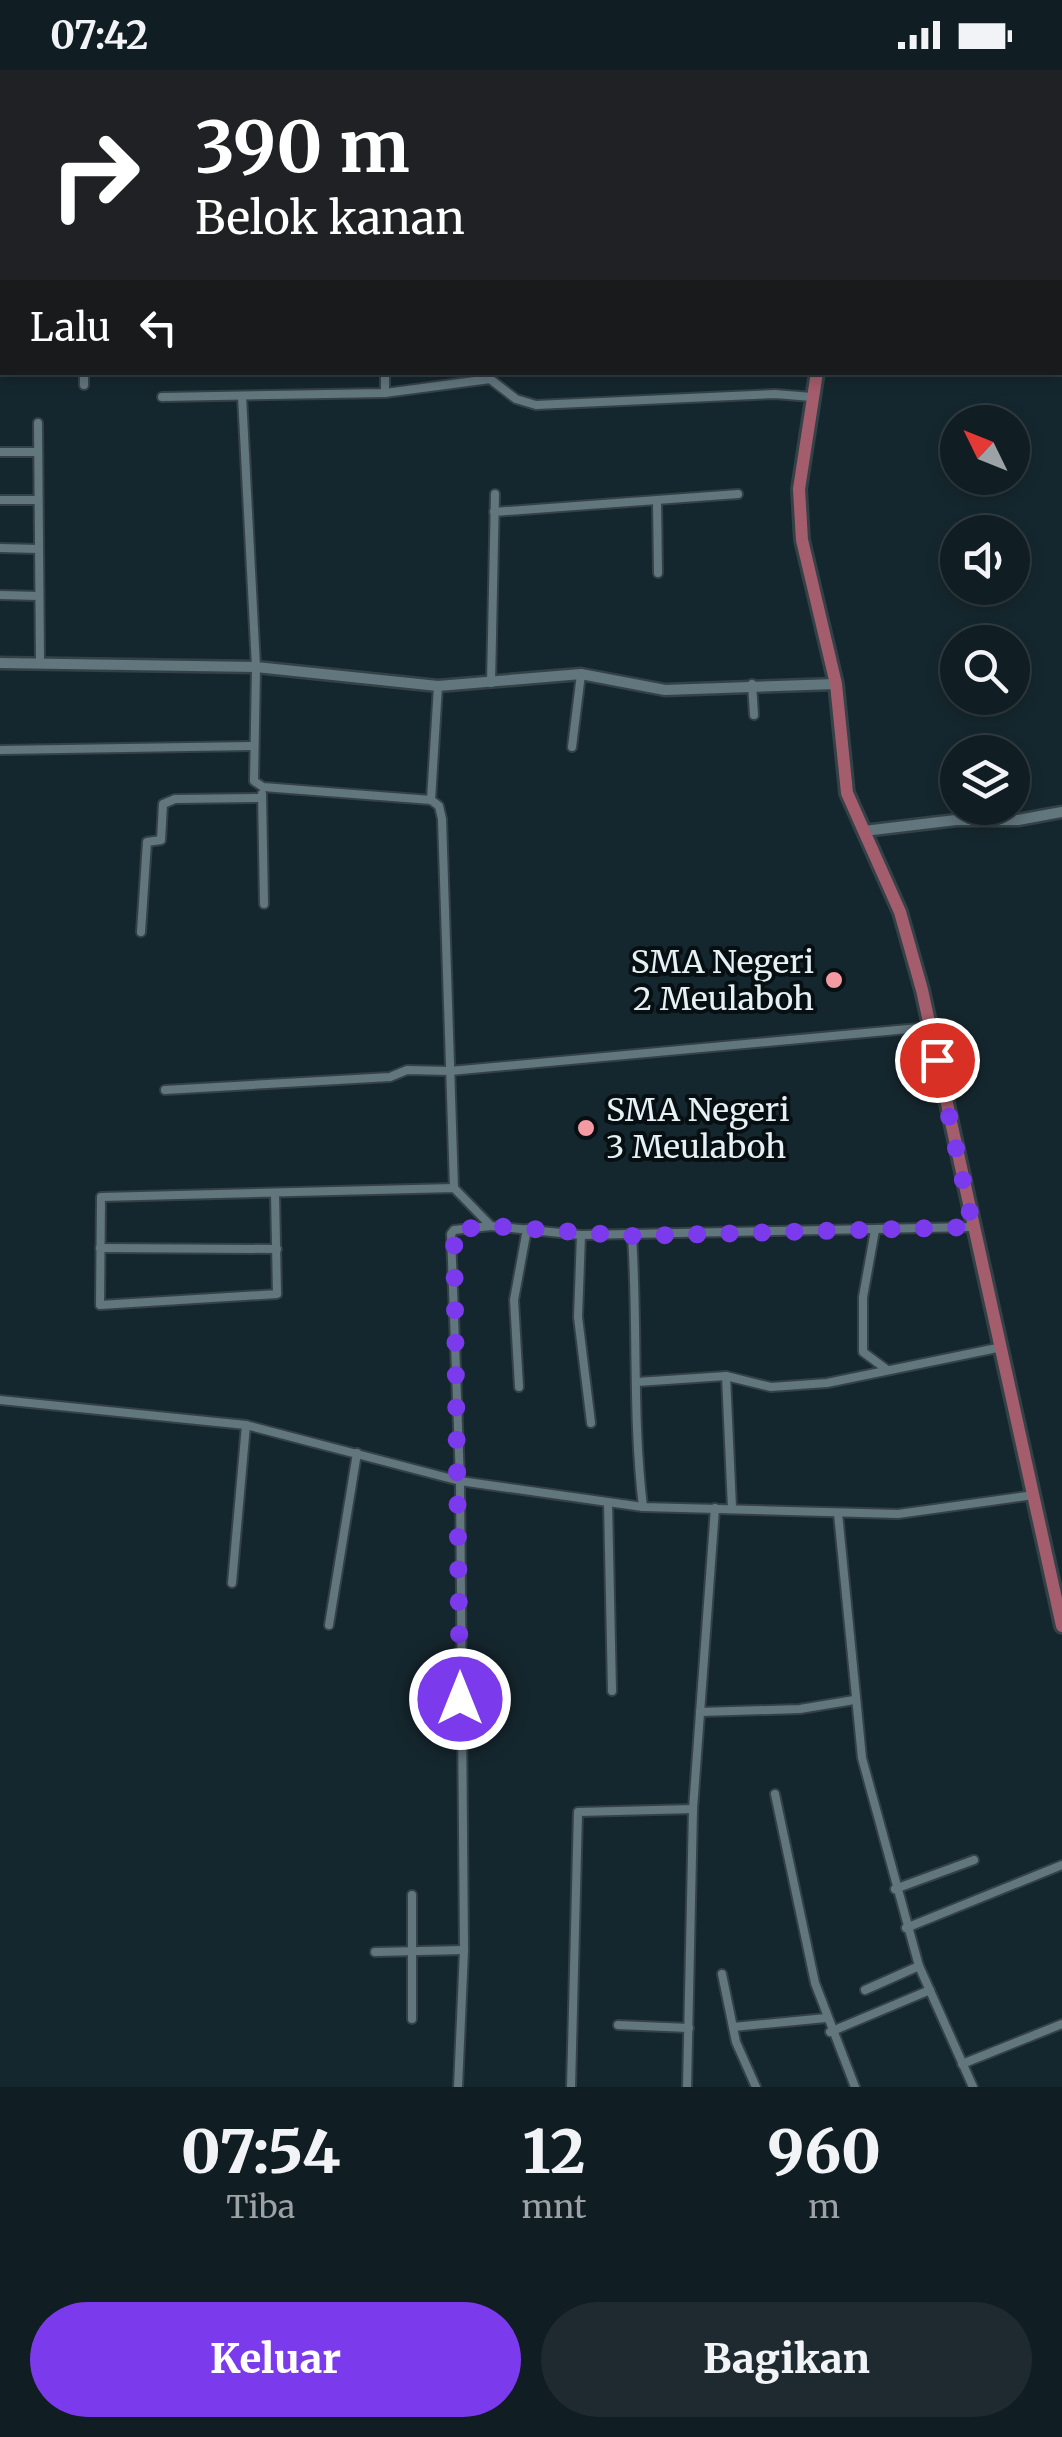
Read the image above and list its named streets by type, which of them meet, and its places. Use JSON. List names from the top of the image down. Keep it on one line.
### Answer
{"places":["SMA Negeri 2 Meulaboh","SMA Negeri 3 Meulaboh"],"north":"top left","page":{"status":"07:42","turn":["390 m","Belok kanan"],"then":"Lalu","eta":["07:54","Tiba","12","mnt","960","m"],"buttons":["Keluar","Bagikan"]}}
